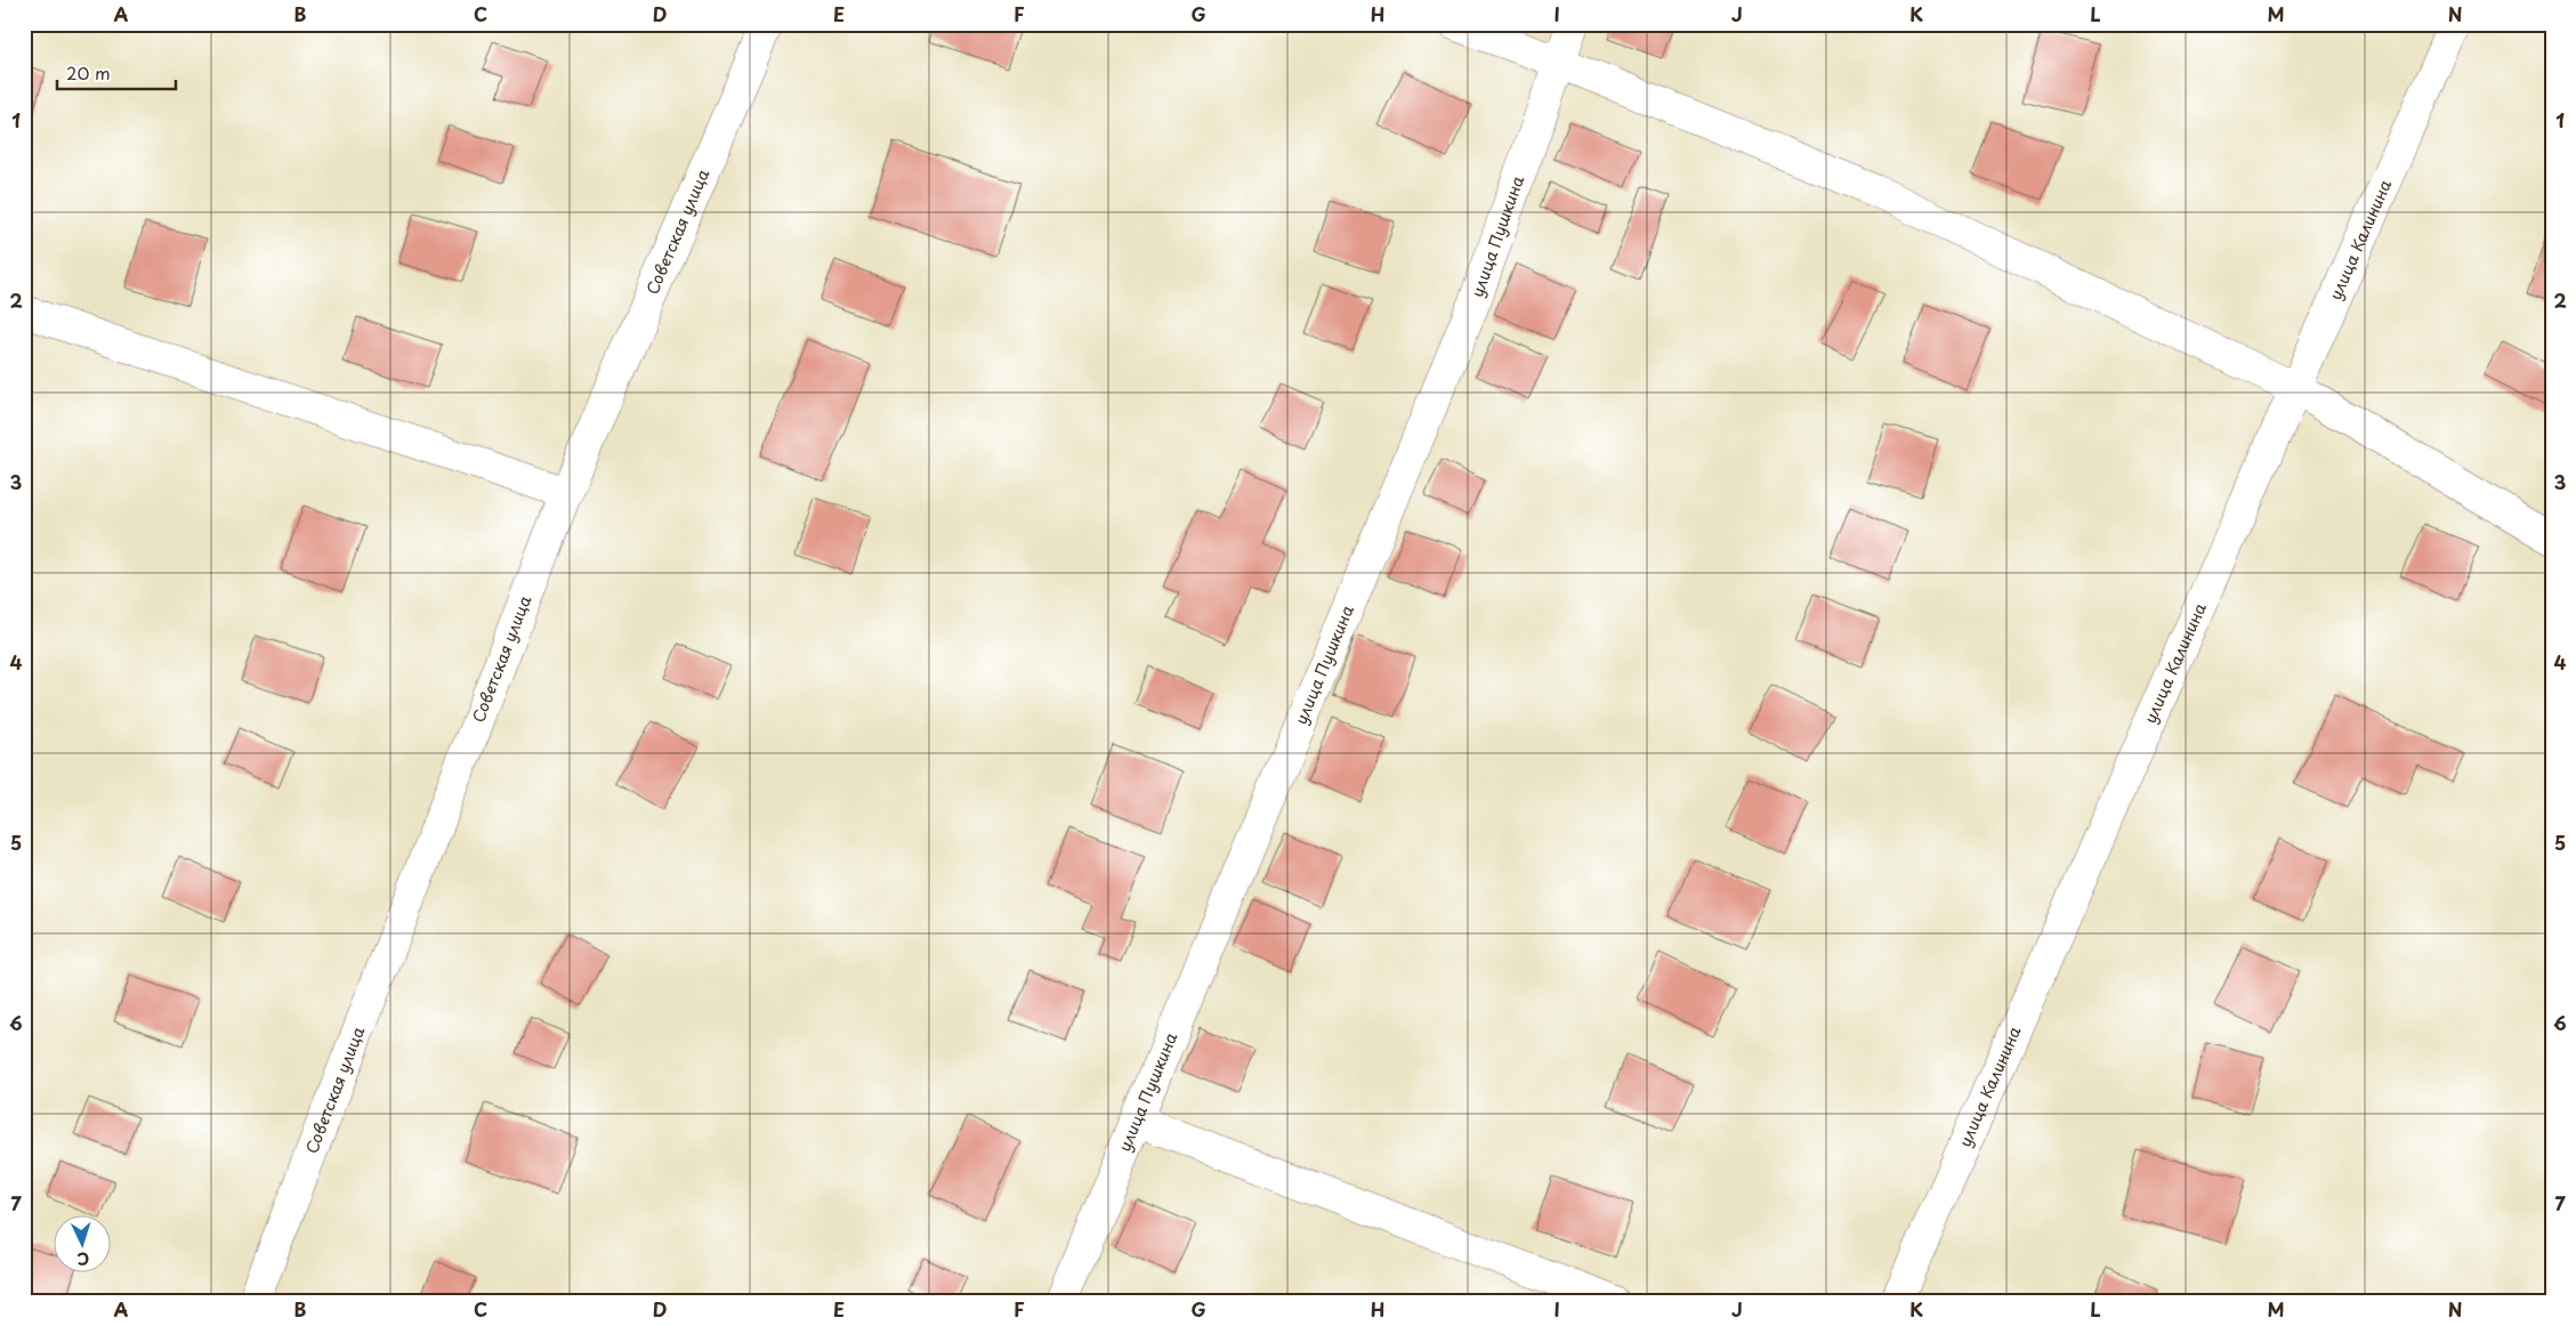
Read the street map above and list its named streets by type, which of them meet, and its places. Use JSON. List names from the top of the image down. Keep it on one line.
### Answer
{"streets":{"street":["Советская улица","улица Пушкина","улица Калинина"]},"scale_bar":"20 m","north":"bottom","grid":{"columns":["A","B","C","D","E","F","G","H","I","J","K","L","M","N"],"rows":["1","2","3","4","5","6","7"]}}
